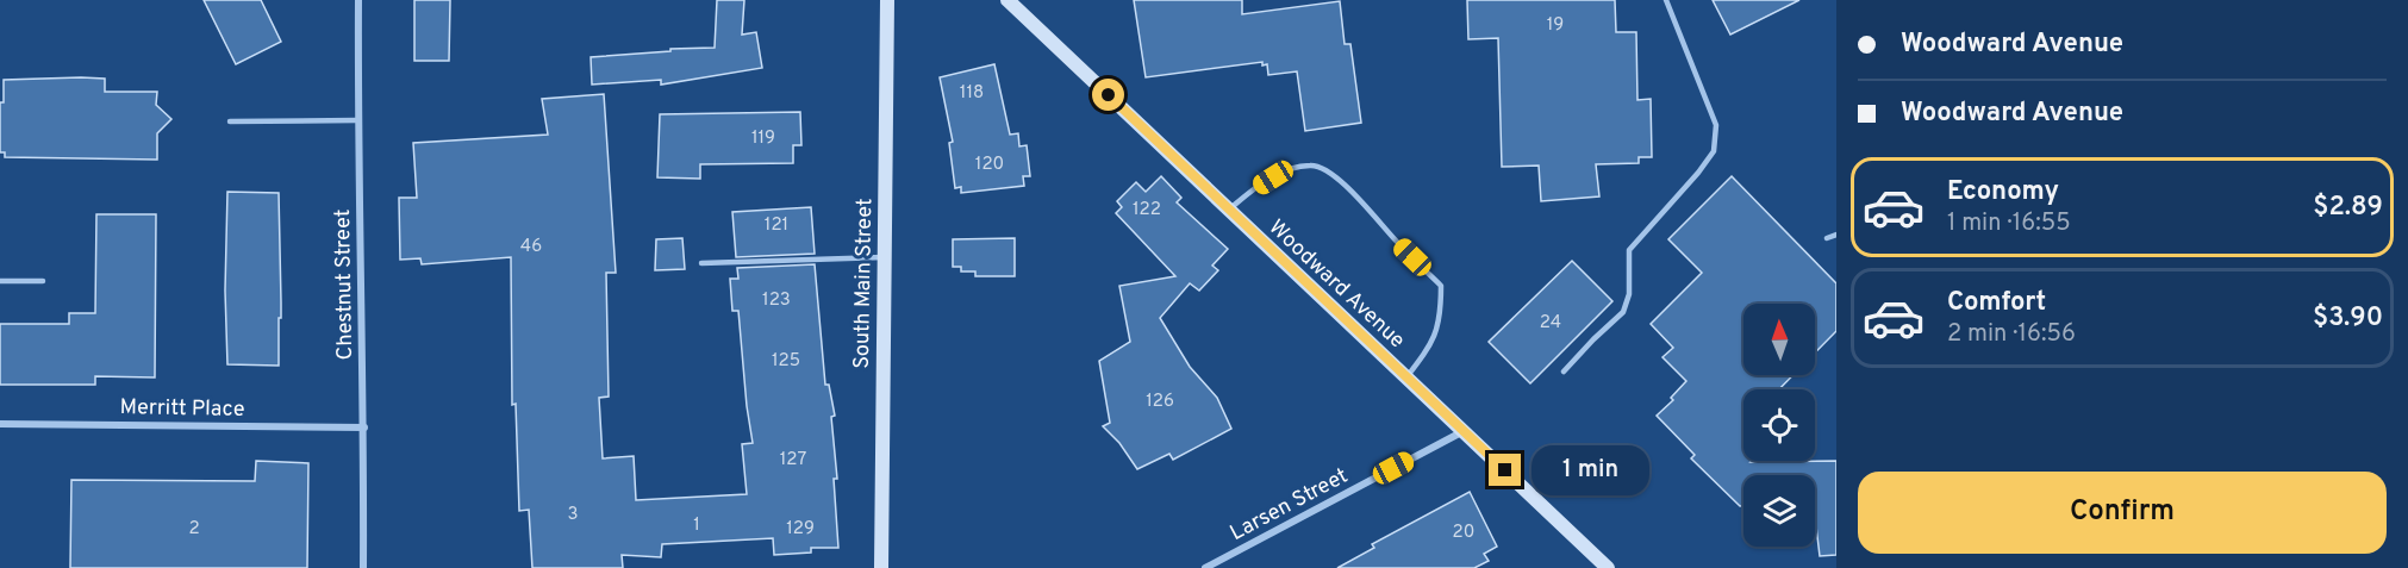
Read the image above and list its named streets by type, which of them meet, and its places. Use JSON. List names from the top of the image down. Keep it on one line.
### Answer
{"streets":{"main road":["South Main Street","Woodward Avenue"],"street":["Chestnut Street","Merritt Place","Larsen Street"]},"crossings":[["Woodward Avenue","Larsen Street"],["Chestnut Street","Merritt Place"]],"house_numbers":["19","118","119","120","122","121","46","123","24","125","126","127","3","1","2","129","20"],"north":"top","page":{"banner":["Woodward Avenue","Woodward Avenue"],"list":[{"name":"Economy","note":"1 min · 16:55","value":"$2.89"},{"name":"Comfort","note":"2 min · 16:56","value":"$3.90"}],"bubble":"1 min","buttons":"Confirm"}}
